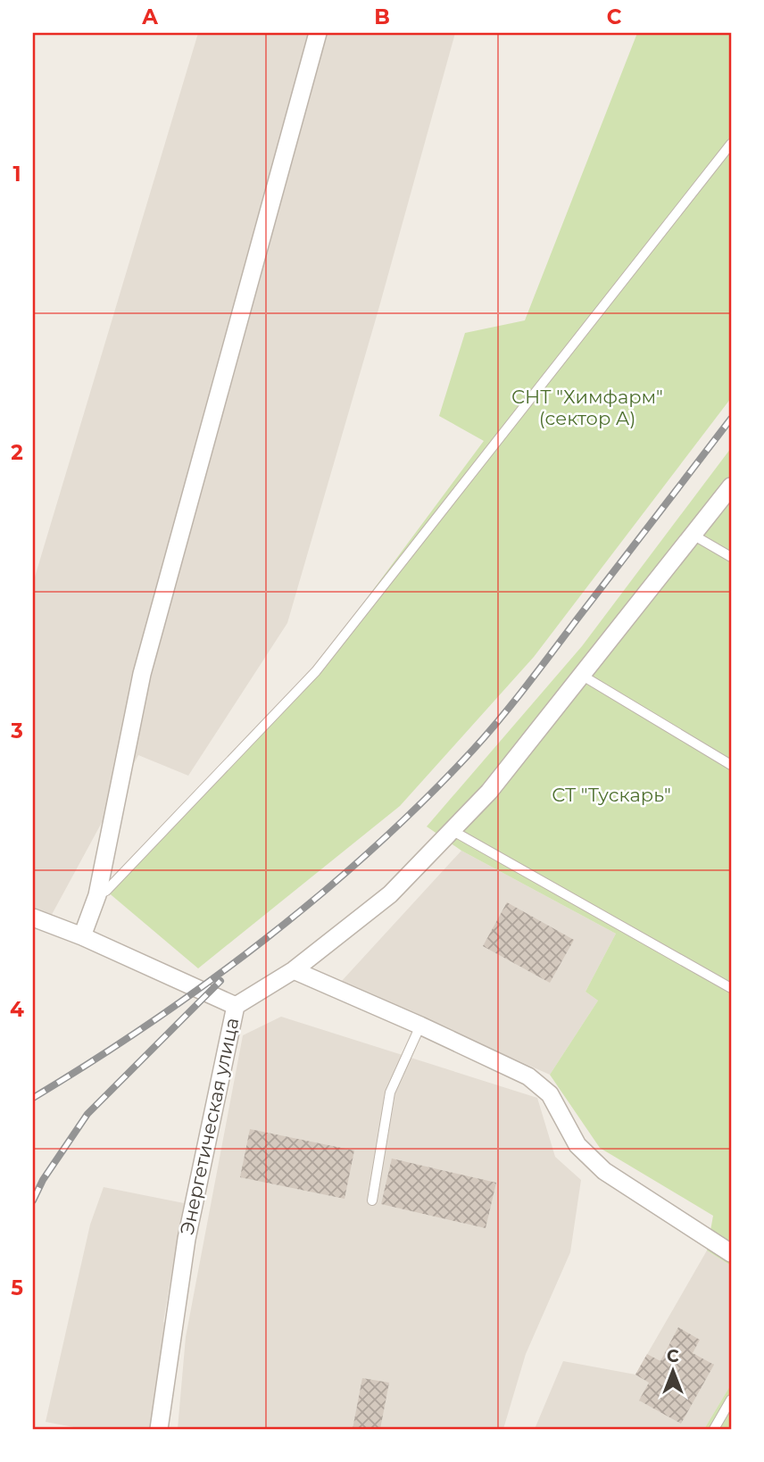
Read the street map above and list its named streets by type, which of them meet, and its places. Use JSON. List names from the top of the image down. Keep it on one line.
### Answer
{"streets":{"street":["Энергетическая улица"]},"parks":["СНТ \"Химфарм\" (сектор А)","СТ \"Тускарь\""],"north":"top","grid":{"columns":["A","B","C"],"rows":["1","2","3","4","5"]}}
